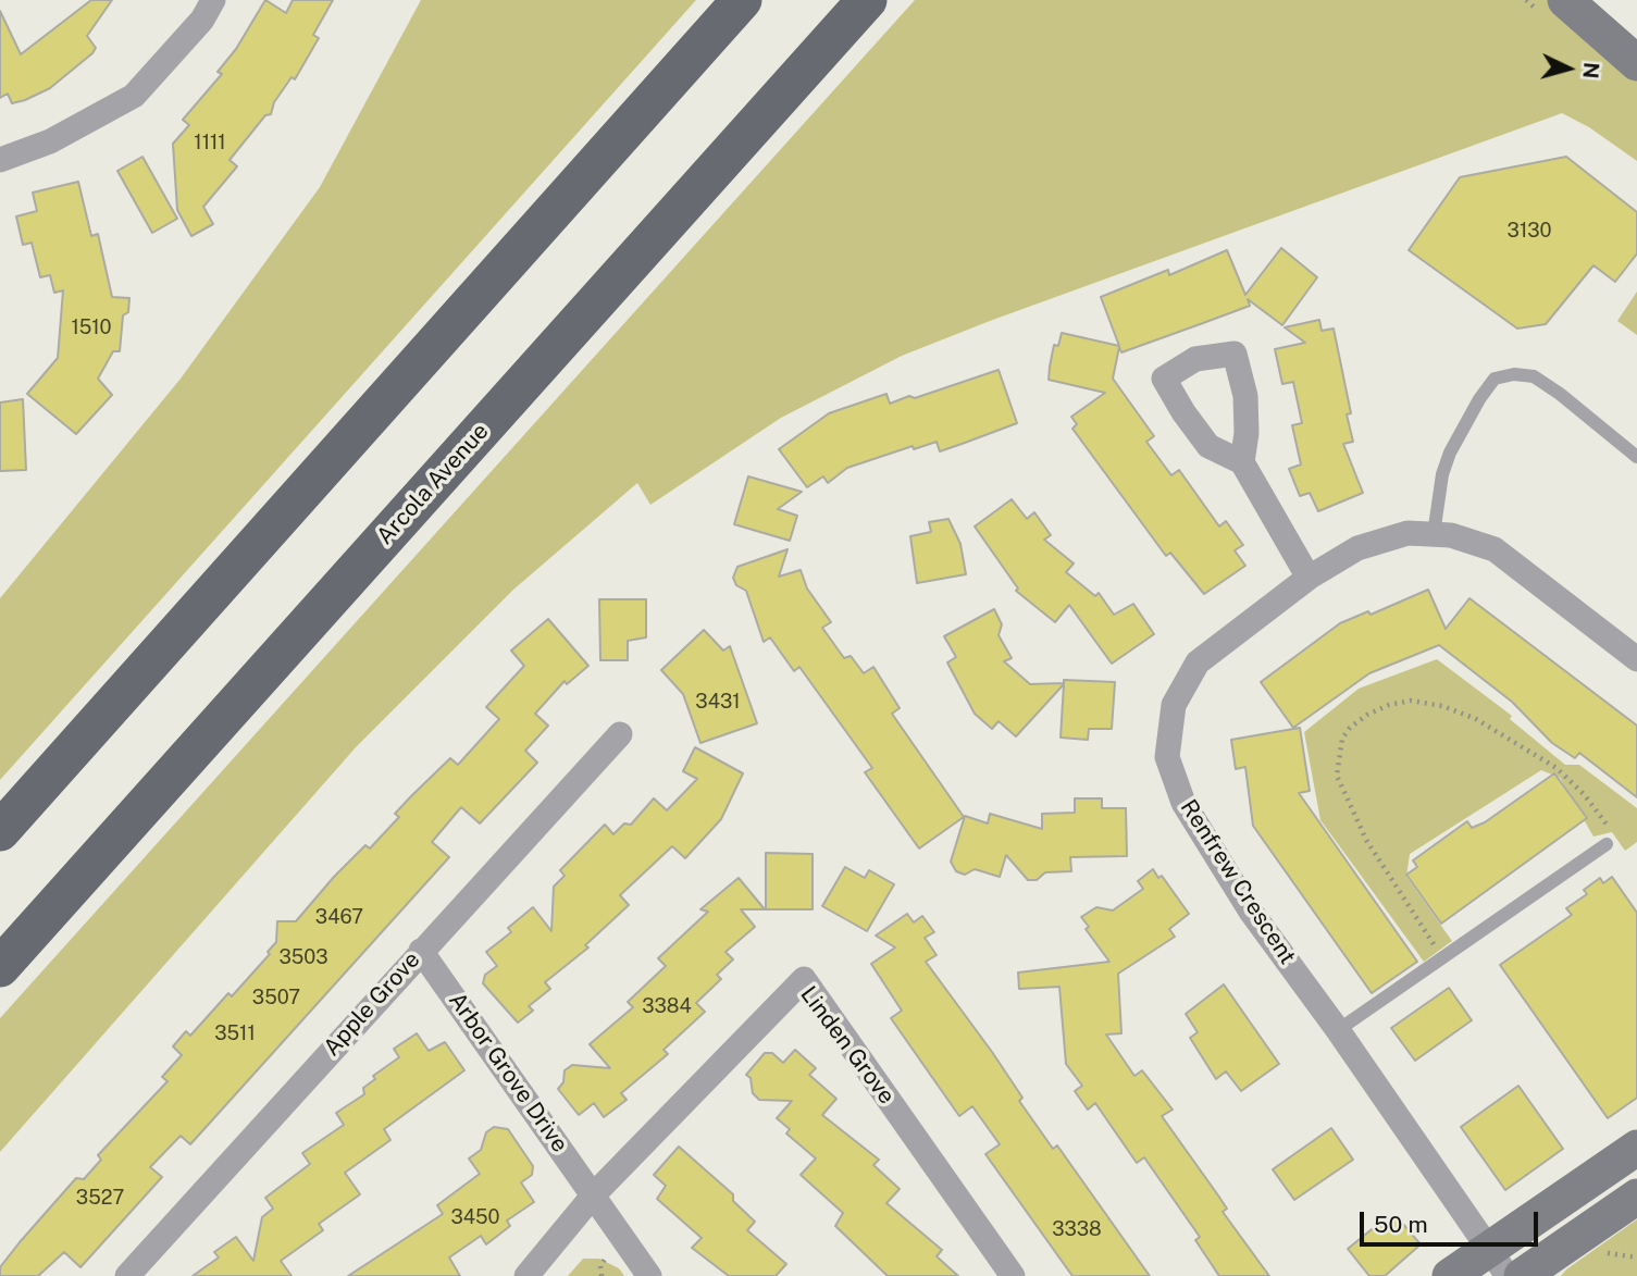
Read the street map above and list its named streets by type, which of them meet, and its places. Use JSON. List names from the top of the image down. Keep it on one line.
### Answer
{"streets":{"main road":["Arcola Avenue"],"street":["Renfrew Crescent","Apple Grove","Linden Grove","Arbor Grove Drive"]},"crossings":[["Apple Grove","Arbor Grove Drive"],["Linden Grove","Arbor Grove Drive"]],"house_numbers":["1111","3130","1510","3431","3467","3503","3507","3384","3511","3527","3450","3338"],"scale_bar":"50 m","north":"right"}
